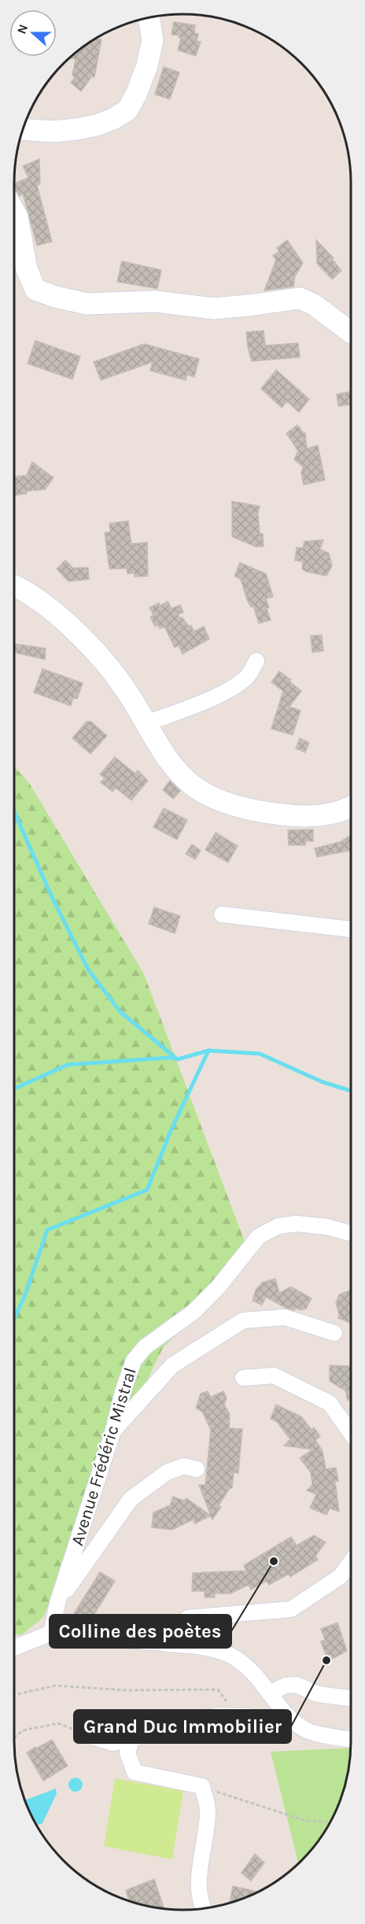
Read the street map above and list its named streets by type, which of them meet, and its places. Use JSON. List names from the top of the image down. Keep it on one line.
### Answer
{"streets":{"street":["Avenue Frédéric Mistral"]},"places":["Colline des poètes","Grand Duc Immobilier"],"north":"left"}
